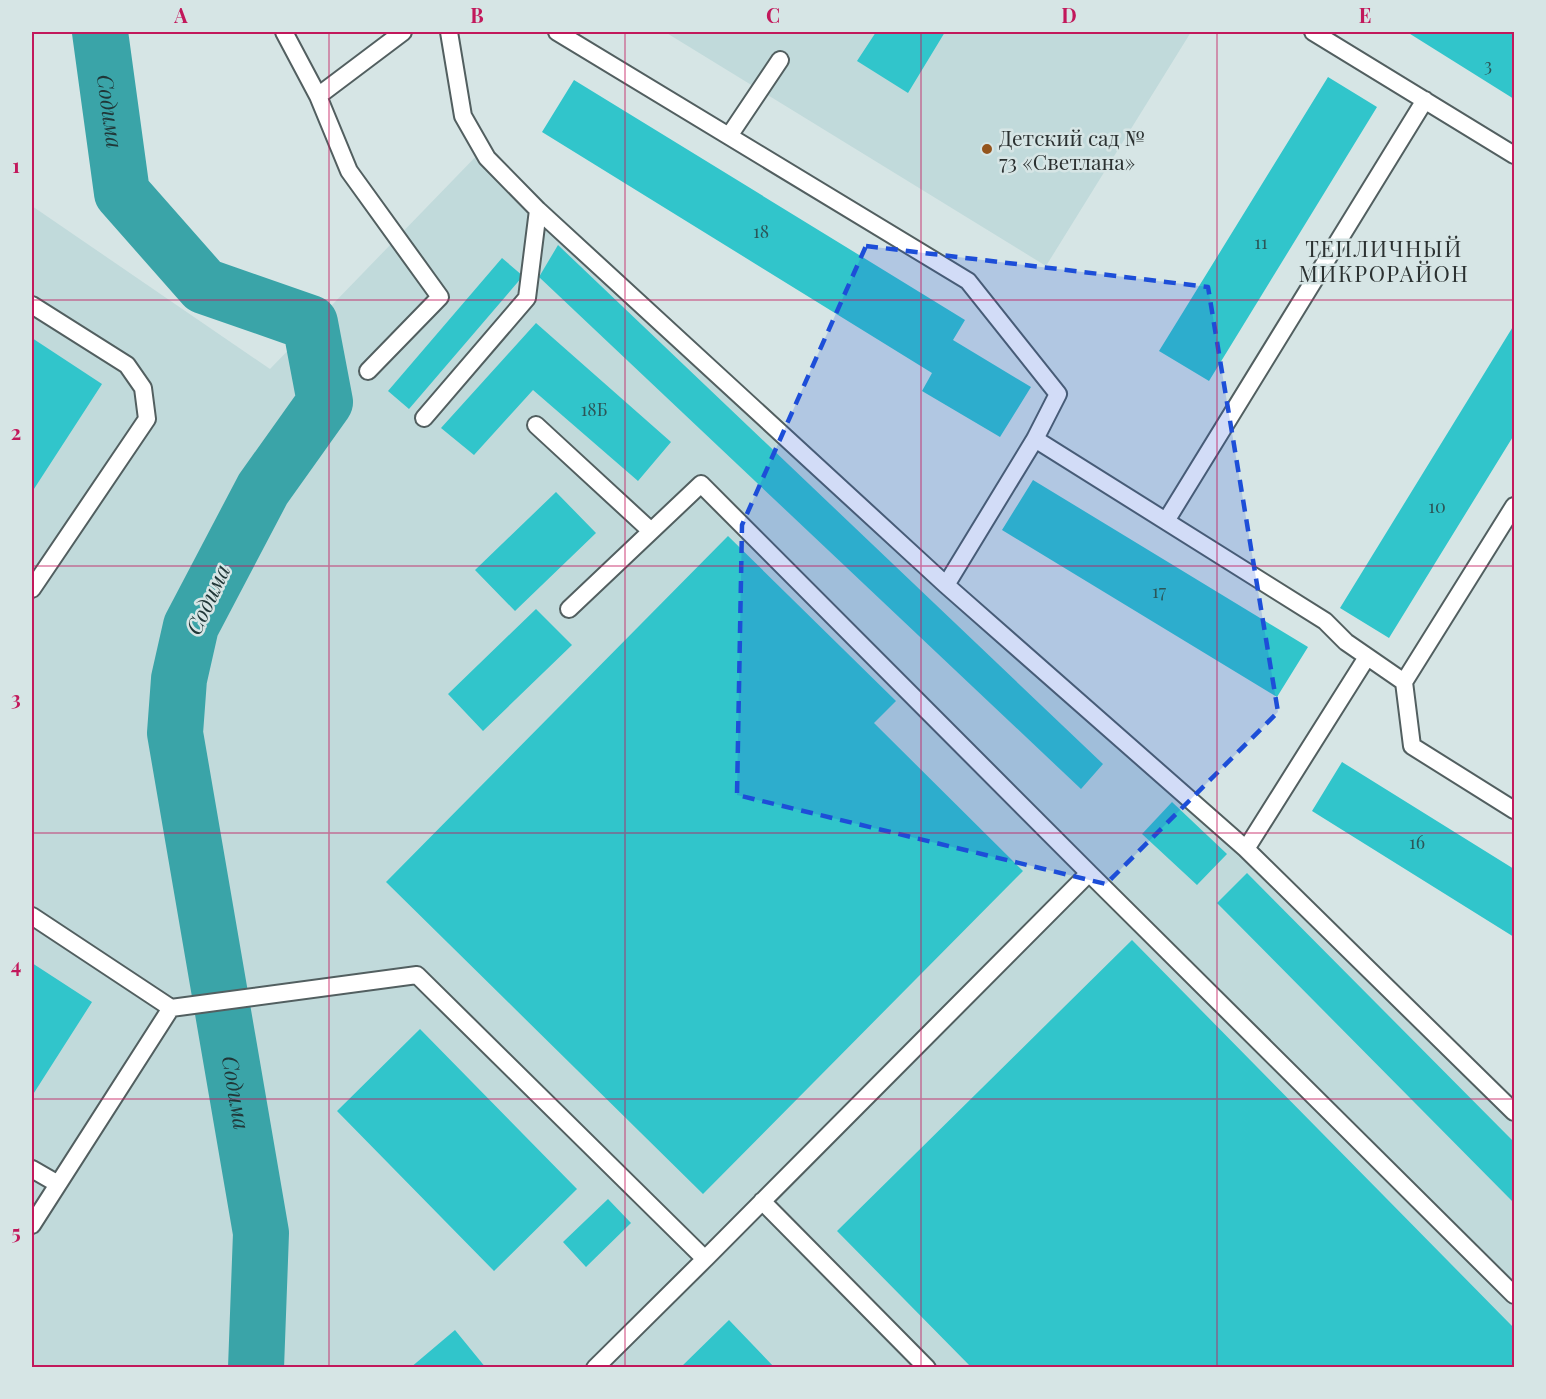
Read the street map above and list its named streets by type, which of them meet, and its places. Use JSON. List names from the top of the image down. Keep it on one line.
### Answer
{"districts":["ТЕПЛИЧНЫЙ МИКРОРАЙОН"],"water":["Содима"],"places":["Детский сад № 73 «Светлана»"],"house_numbers":["3","18","11","18Б","10","17","16"],"grid":{"columns":["A","B","C","D","E"],"rows":["1","2","3","4","5"]}}
